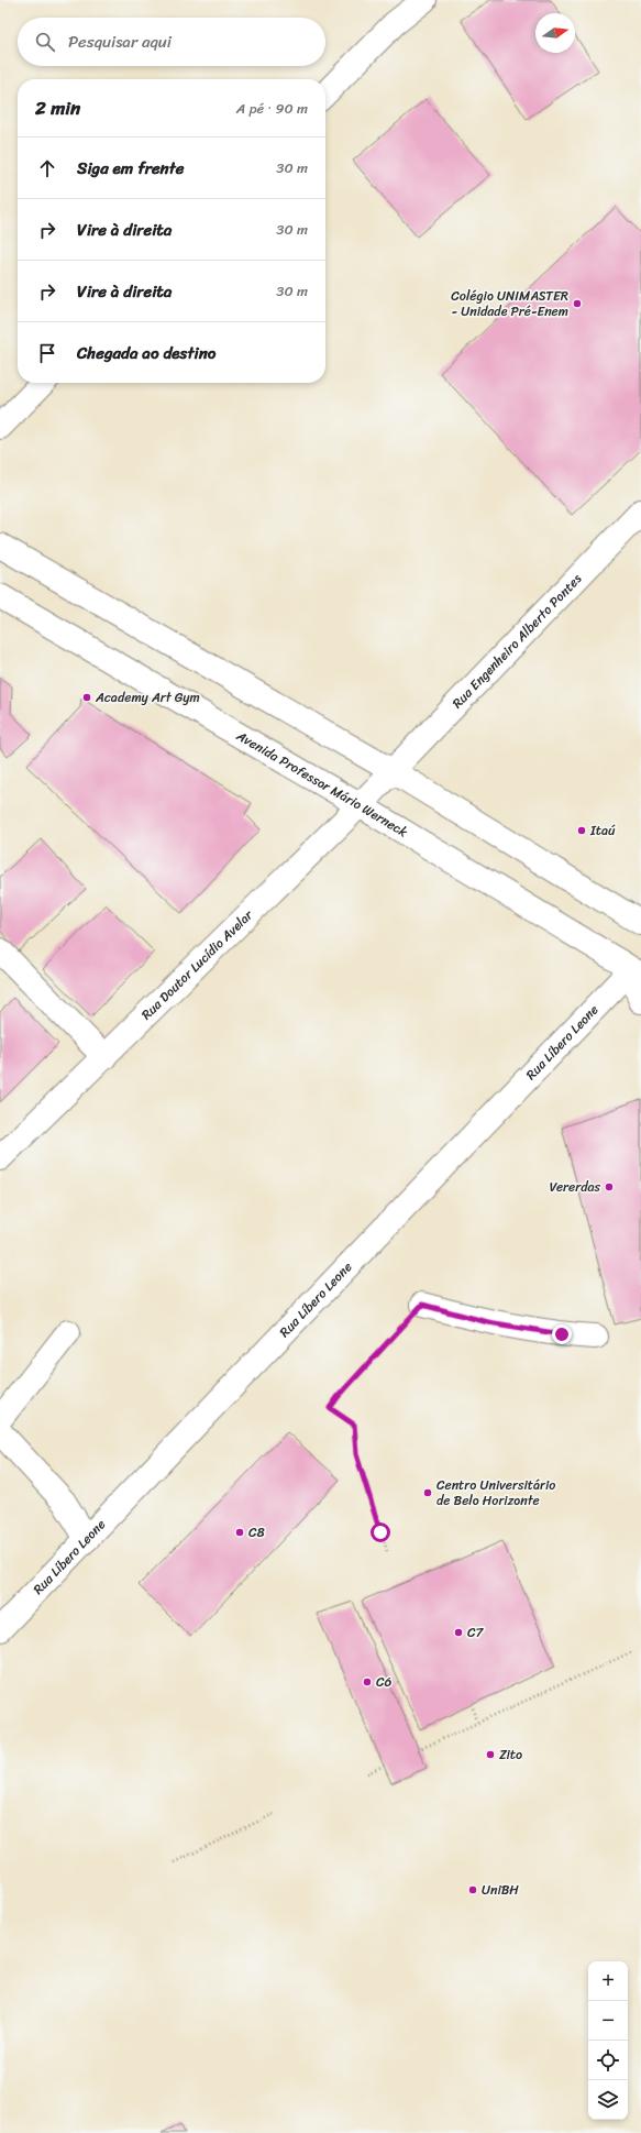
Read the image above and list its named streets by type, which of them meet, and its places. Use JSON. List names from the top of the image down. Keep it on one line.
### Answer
{"streets":{"street":["Rua Engenheiro Alberto Pontes","Avenida Professor Mário Werneck","Rua Doutor Lucídio Avelar","Rua Líbero Leone"]},"crossings":[["Rua Engenheiro Alberto Pontes","Rua Doutor Lucídio Avelar"],["Avenida Professor Mário Werneck","Rua Doutor Lucídio Avelar"],["Avenida Professor Mário Werneck","Rua Líbero Leone"]],"places":["Colégio UNIMASTER - Unidade Pré-Enem","Academy Art Gym","Itaú","Vererdas","Centro Universitário de Belo Horizonte","C8","C7","C6","Zito","UniBH"],"north":"right","page":{"search":"Pesquisar aqui","heading":["2 min","A pé · 90 m"],"list":[["Siga em frente","30 m"],["Vire à direita","30 m"],["Vire à direita","30 m"],"Chegada ao destino"],"map_buttons":["+","−"]}}
